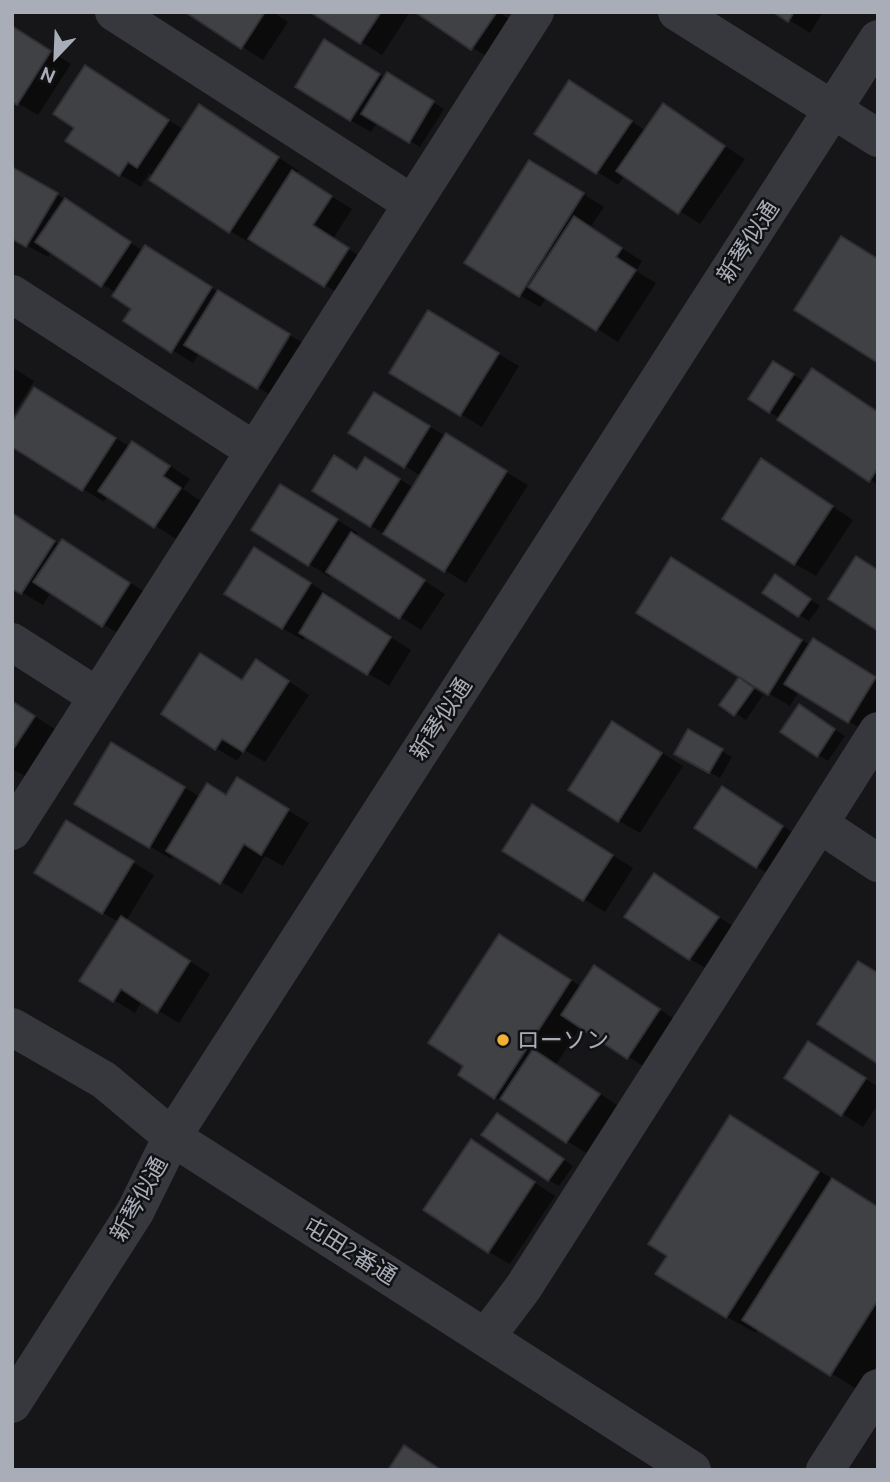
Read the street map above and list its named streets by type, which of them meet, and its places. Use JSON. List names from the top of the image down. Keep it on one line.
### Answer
{"streets":{"street":["新琴似通","屯田2番通"]},"crossings":[["新琴似通","屯田2番通"]],"places":["ローソン"],"north":"bottom left"}
